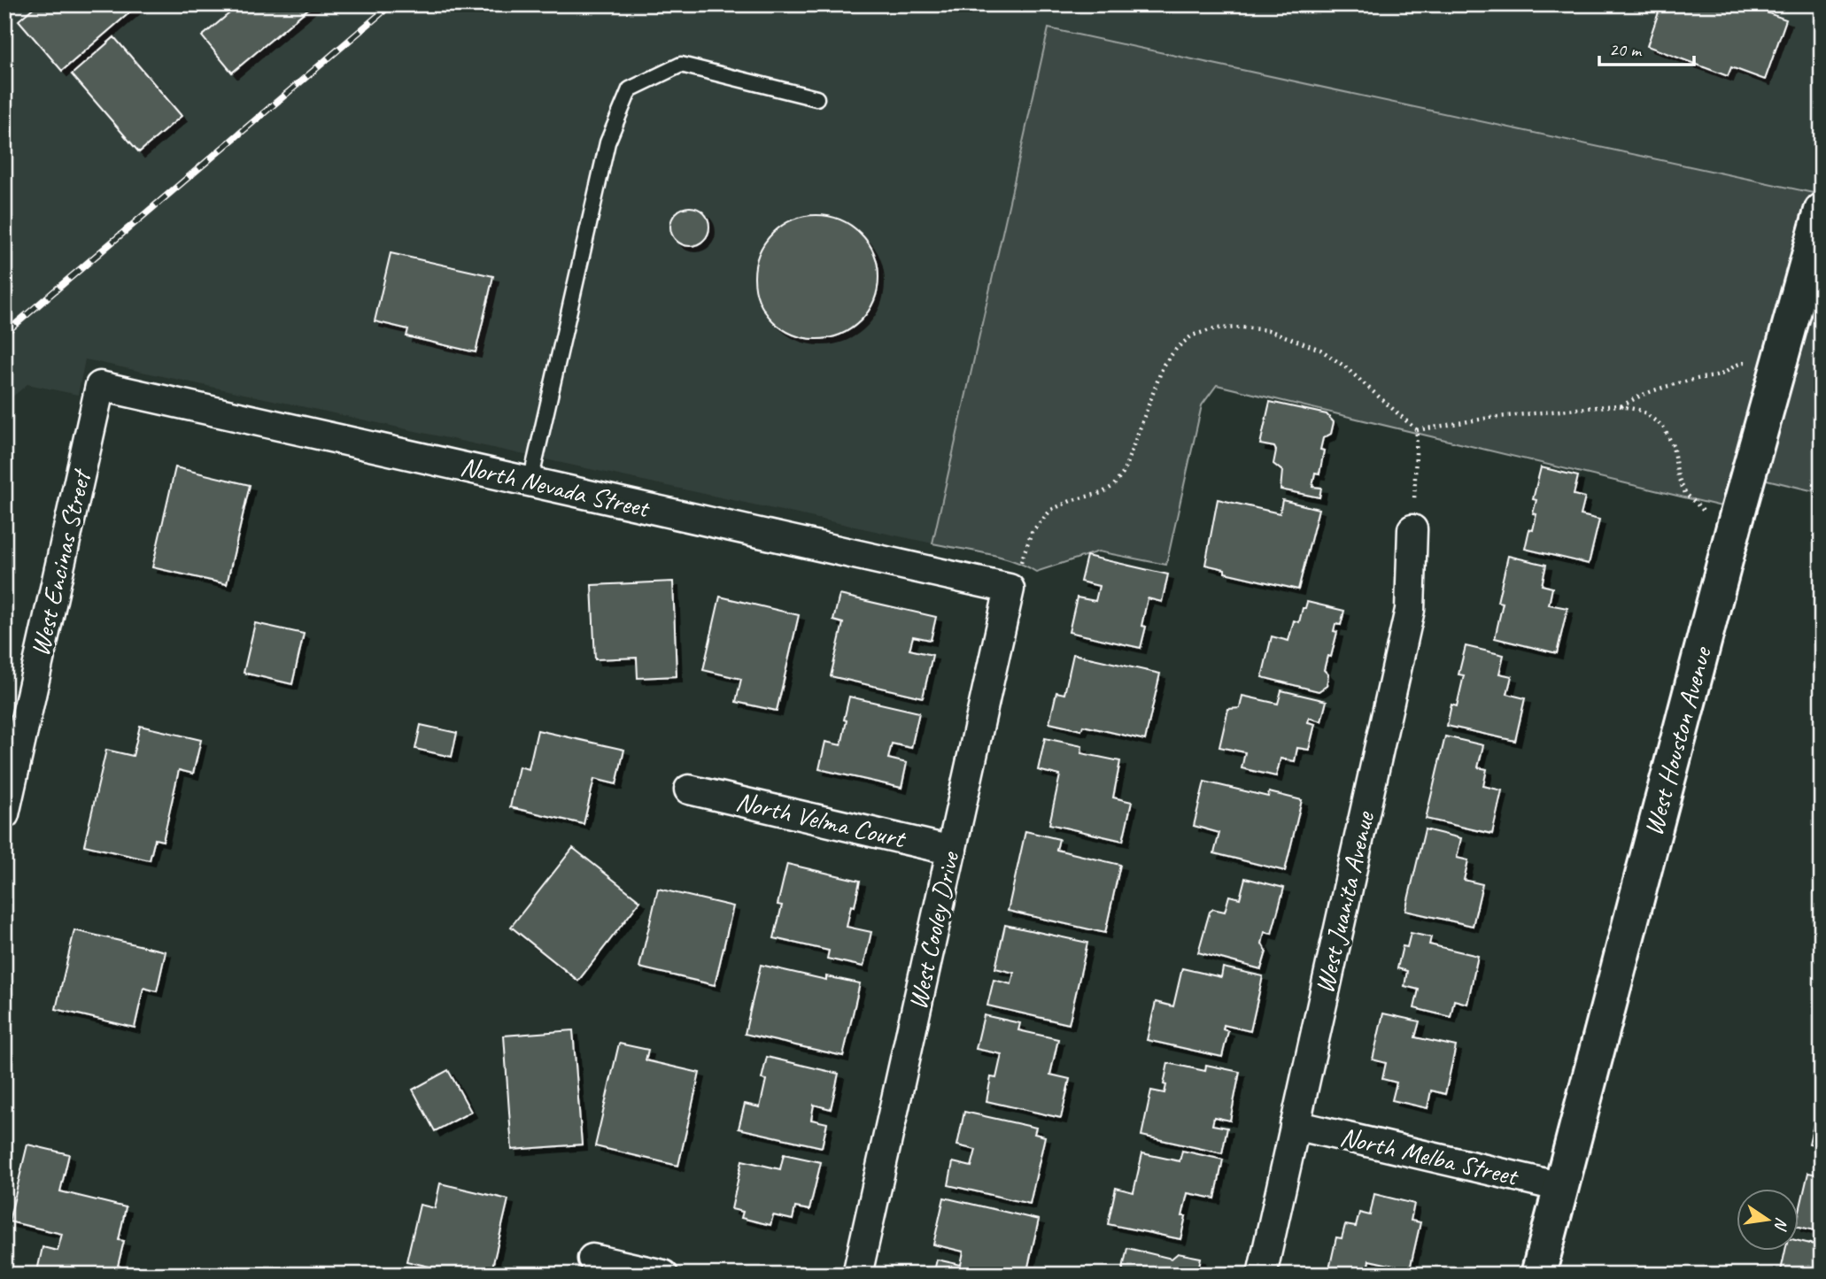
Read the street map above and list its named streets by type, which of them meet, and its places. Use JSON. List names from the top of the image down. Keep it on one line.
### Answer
{"streets":{"street":["North Nevada Street","West Encinas Street","West Houston Avenue","North Velma Court","West Juanita Avenue","West Cooley Drive","North Melba Street"]},"crossings":[["North Nevada Street","West Encinas Street"],["North Nevada Street","West Cooley Drive"],["West Houston Avenue","North Melba Street"],["North Velma Court","West Cooley Drive"],["West Juanita Avenue","North Melba Street"]],"scale_bar":"20 m","north":"right"}
